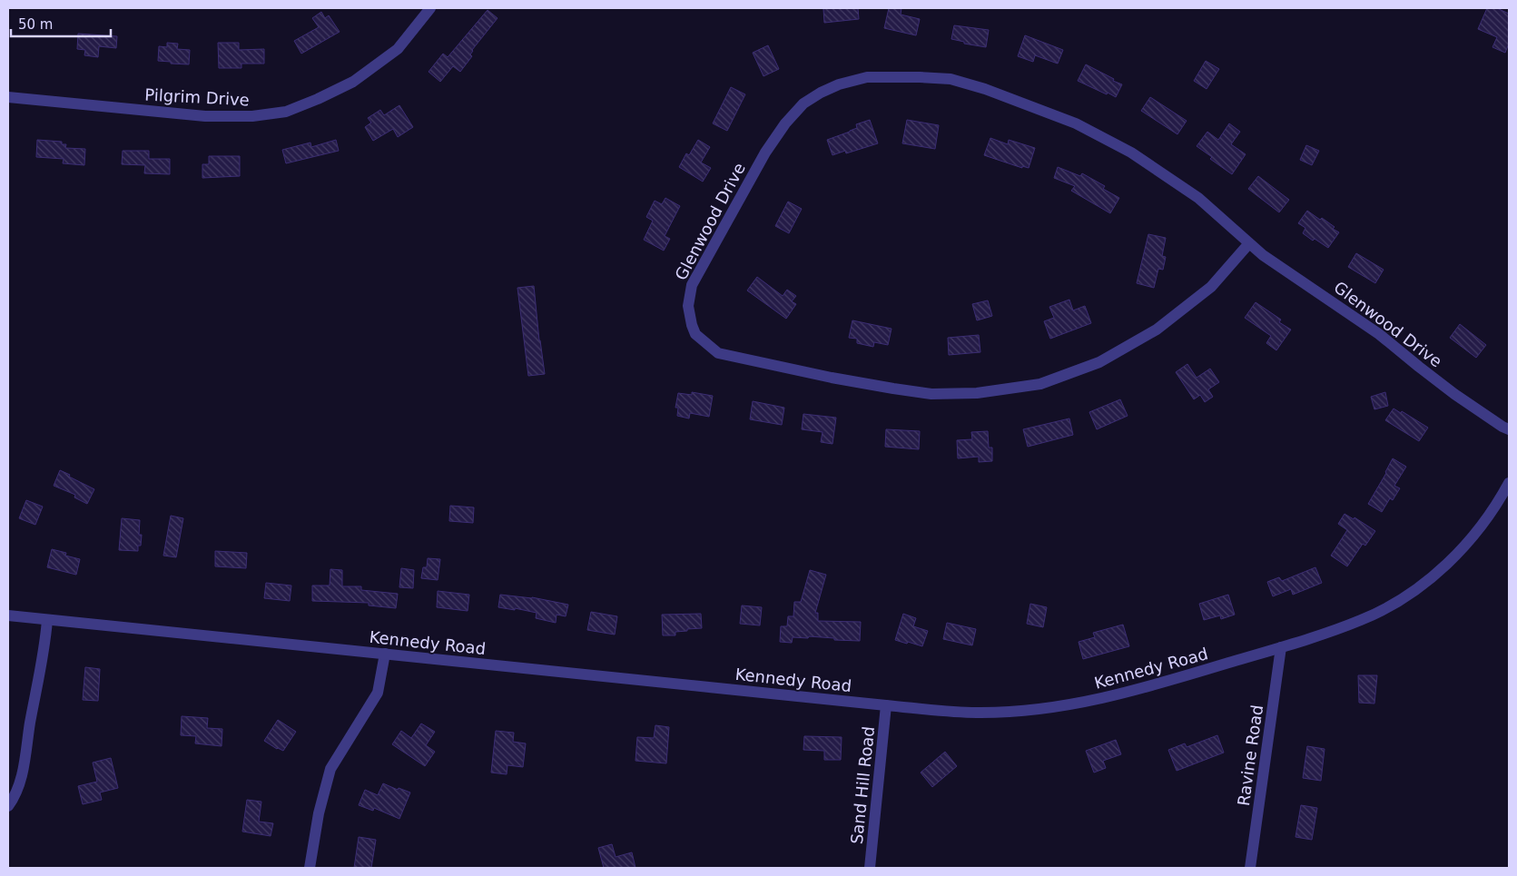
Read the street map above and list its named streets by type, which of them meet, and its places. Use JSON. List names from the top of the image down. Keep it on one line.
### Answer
{"streets":{"street":["Pilgrim Drive","Glenwood Drive","Kennedy Road","Ravine Road","Sand Hill Road"]},"crossings":[["Kennedy Road","Ravine Road"],["Kennedy Road","Sand Hill Road"]],"scale_bar":"50 m"}
